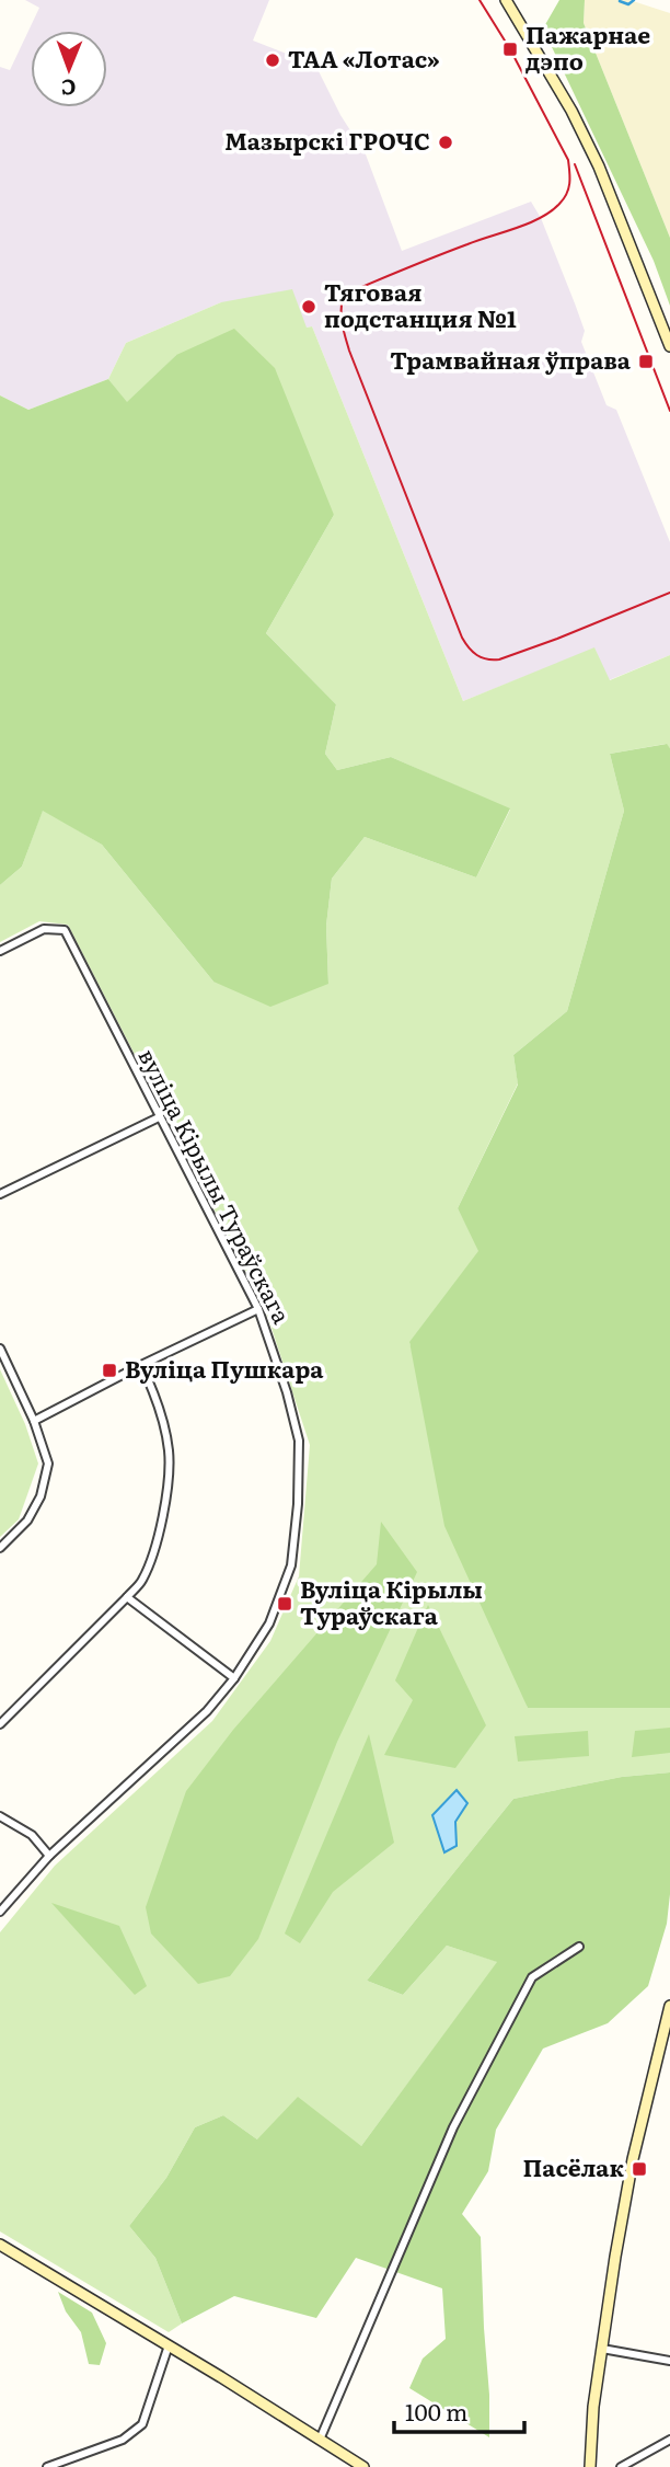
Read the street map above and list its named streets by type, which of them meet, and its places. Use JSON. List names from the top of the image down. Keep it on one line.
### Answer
{"streets":{"street":["вуліца Кірылы Тураўскага"]},"places":{"transit":["Пажарнае дэпо","Трамвайная ўправа","Вуліца Пушкара","Вуліца Кірылы Тураўскага","Пасёлак"],"other":["ТАА «Лотас»","Мазырскі ГРОЧС","Тяговая подстанция №1"]},"scale_bar":"100 m","north":"bottom"}
